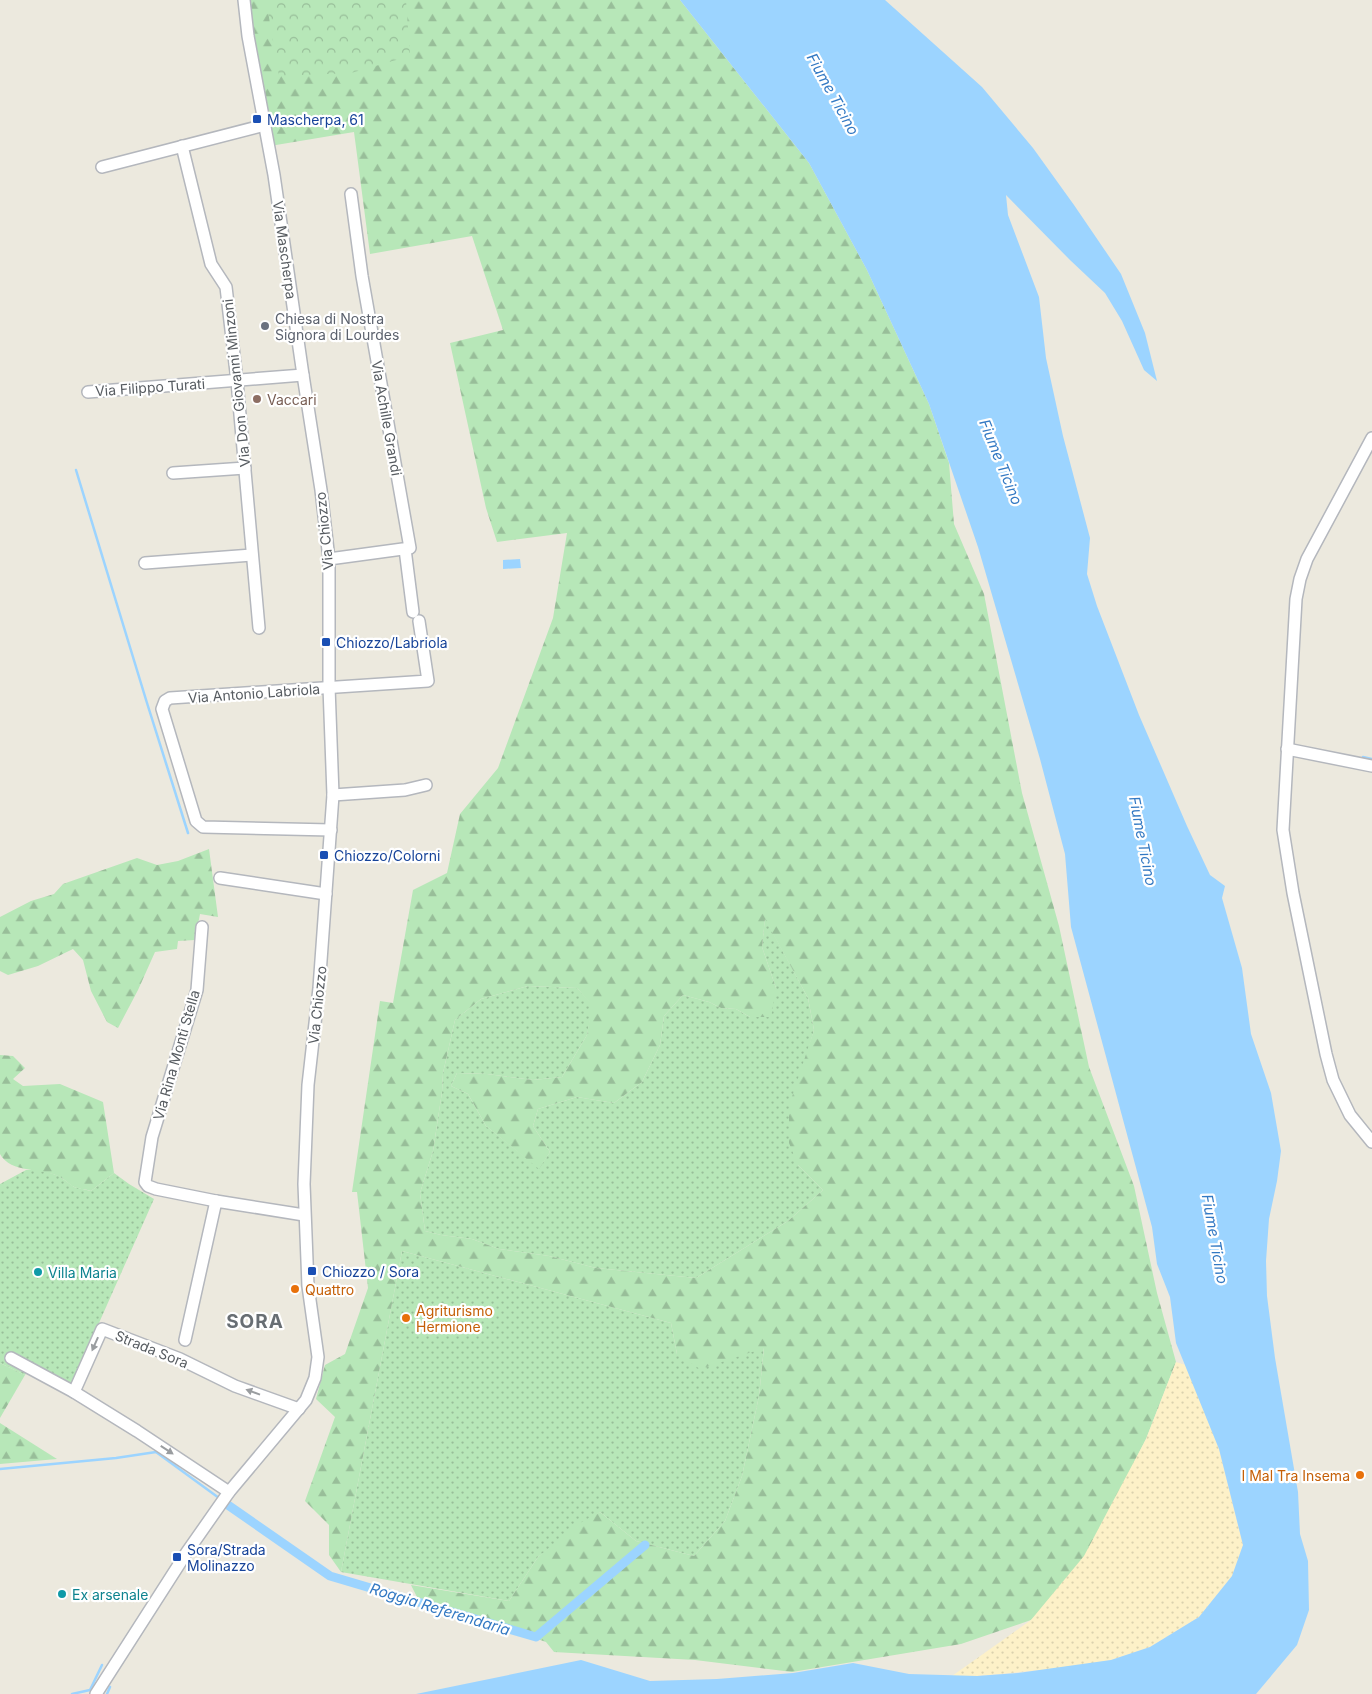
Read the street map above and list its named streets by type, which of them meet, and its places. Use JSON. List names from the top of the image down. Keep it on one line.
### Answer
{"streets":{"street":["Via Mascherpa","Via Don Giovanni Minzoni","Via Filippo Turati","Via Achille Grandi","Via Chiozzo","Via Antonio Labriola","Via Rina Monti Stella","Strada Sora"]},"crossings":[["Via Mascherpa","Via Filippo Turati"],["Via Mascherpa","Via Chiozzo"],["Via Don Giovanni Minzoni","Via Filippo Turati"],["Via Filippo Turati","Via Chiozzo"],["Via Achille Grandi","Via Chiozzo"],["Via Achille Grandi","Via Antonio Labriola"],["Via Chiozzo","Via Antonio Labriola"],["Via Rina Monti Stella","Strada Sora"]],"one_way":["Strada Sora"],"districts":["SORA"],"water":["Fiume Ticino","Roggia Referendaria"],"places":{"transit":["Mascherpa, 61","Chiozzo/Labriola","Chiozzo/Colorni","Chiozzo / Sora","Sora/Strada Molinazzo"],"other":["Chiesa di Nostra Signora di Lourdes","Vaccari","Villa Maria","Quattro","Agriturismo Hermione","I Mal Tra Insema","Ex arsenale"]}}
